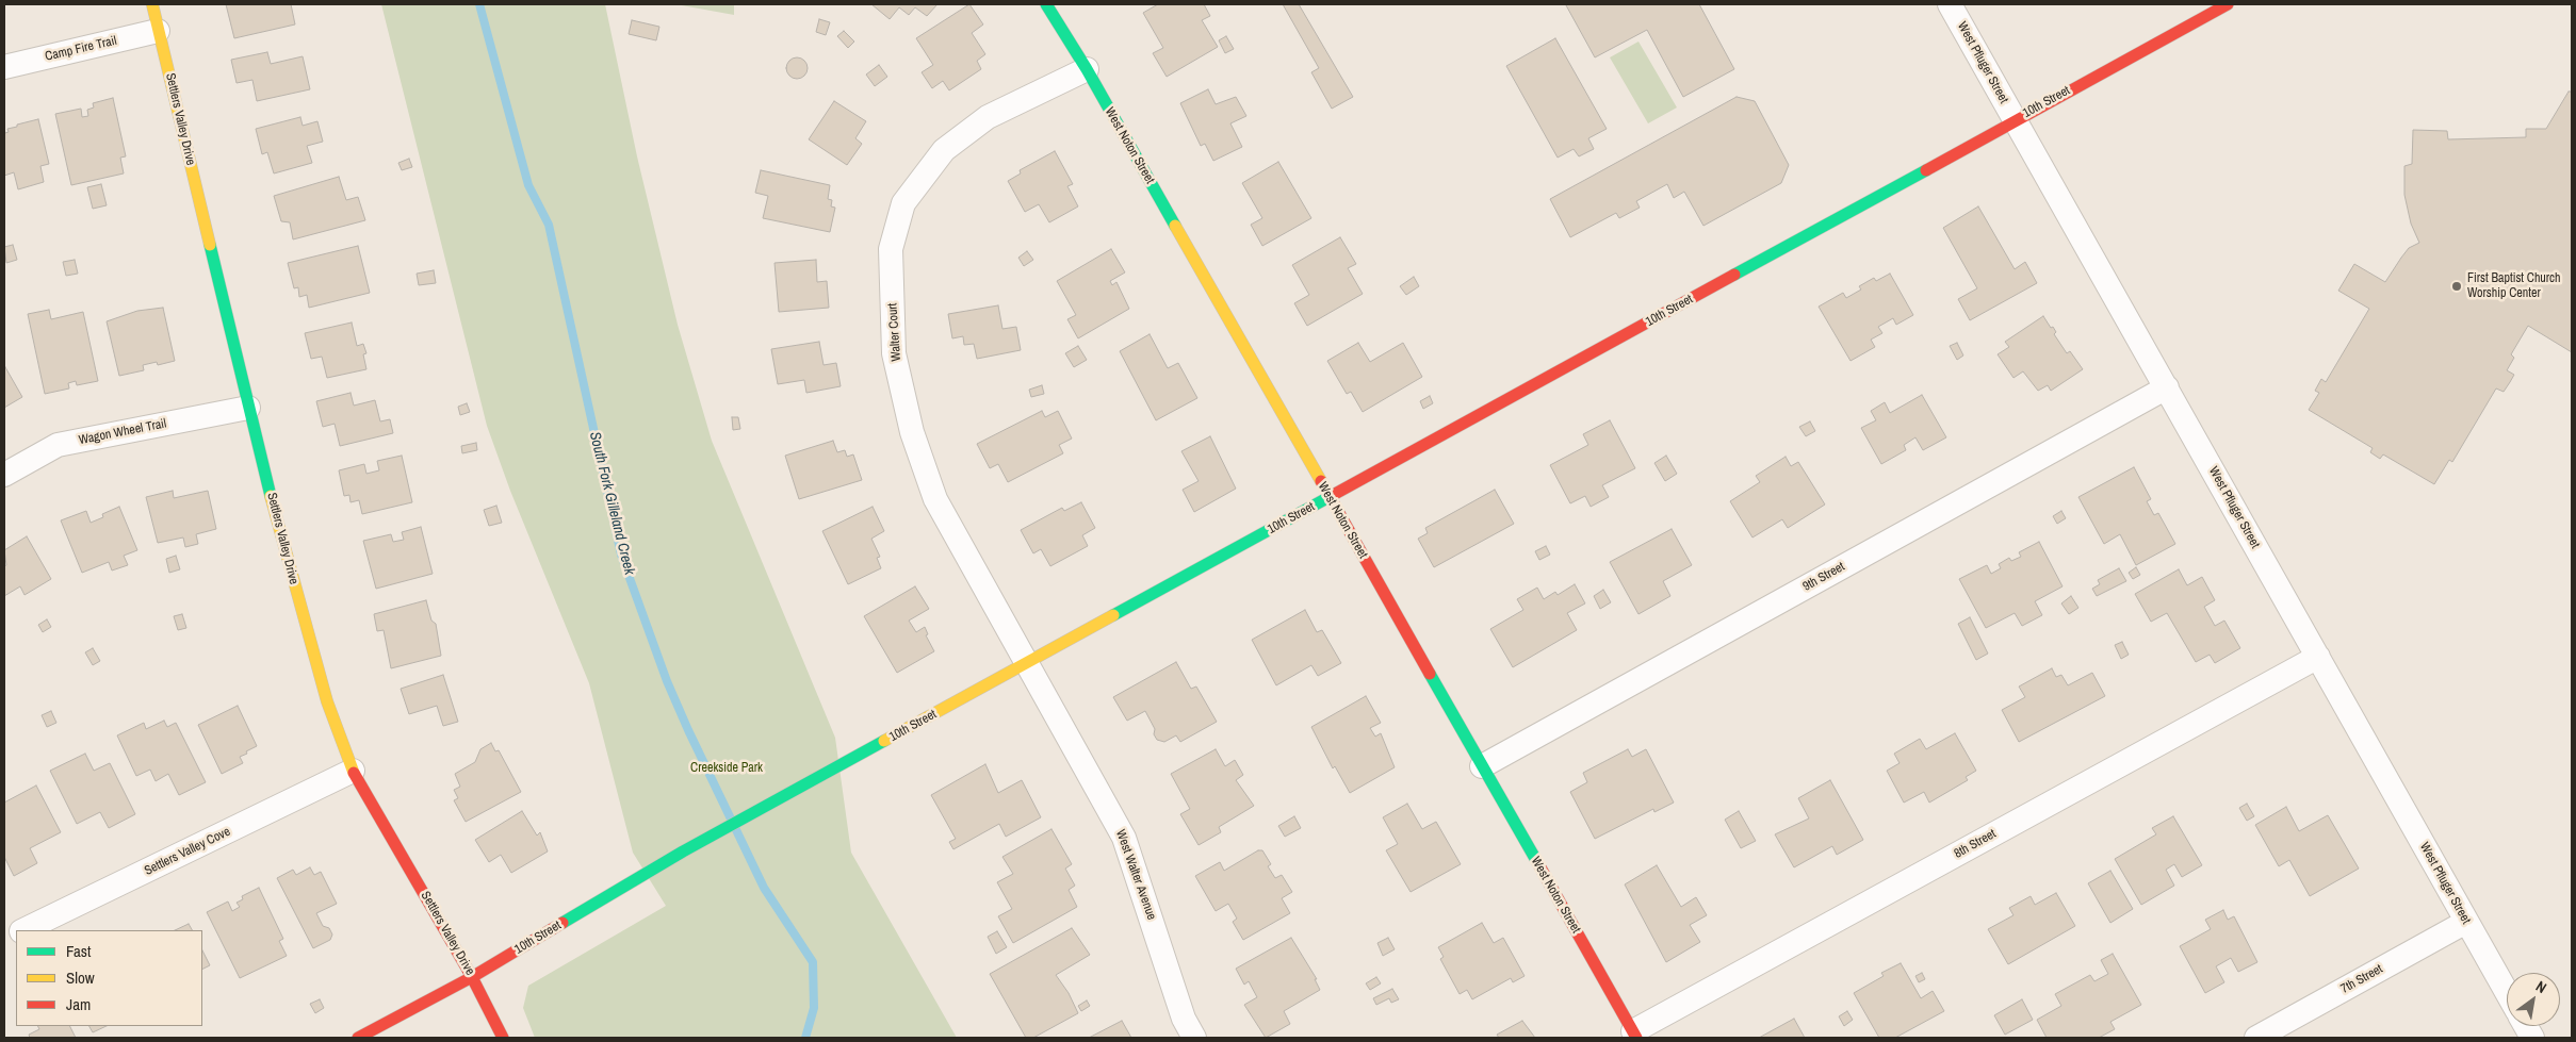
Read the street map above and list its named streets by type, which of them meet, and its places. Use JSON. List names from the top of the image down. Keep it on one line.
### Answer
{"streets":{"street":["Camp Fire Trail","West Pfluger Street","10th Street","Settlers Valley Drive","West Noton Street","Walter Court","Wagon Wheel Trail","9th Street","8th Street","Settlers Valley Cove","West Walter Avenue","7th Street"]},"crossings":[["Camp Fire Trail","Settlers Valley Drive"],["West Pfluger Street","10th Street"],["West Pfluger Street","9th Street"],["West Pfluger Street","8th Street"],["West Pfluger Street","7th Street"],["10th Street","Settlers Valley Drive"],["10th Street","West Noton Street"],["10th Street","Walter Court"],["10th Street","West Walter Avenue"],["Settlers Valley Drive","Wagon Wheel Trail"],["Settlers Valley Drive","Settlers Valley Cove"],["West Noton Street","Walter Court"],["West Noton Street","9th Street"],["West Noton Street","8th Street"],["Walter Court","West Walter Avenue"]],"water":["South Fork Gilleland Creek"],"parks":["Creekside Park"],"places":["First Baptist Church Worship Center"],"legend":["Fast","Slow","Jam"],"north":"top right"}
